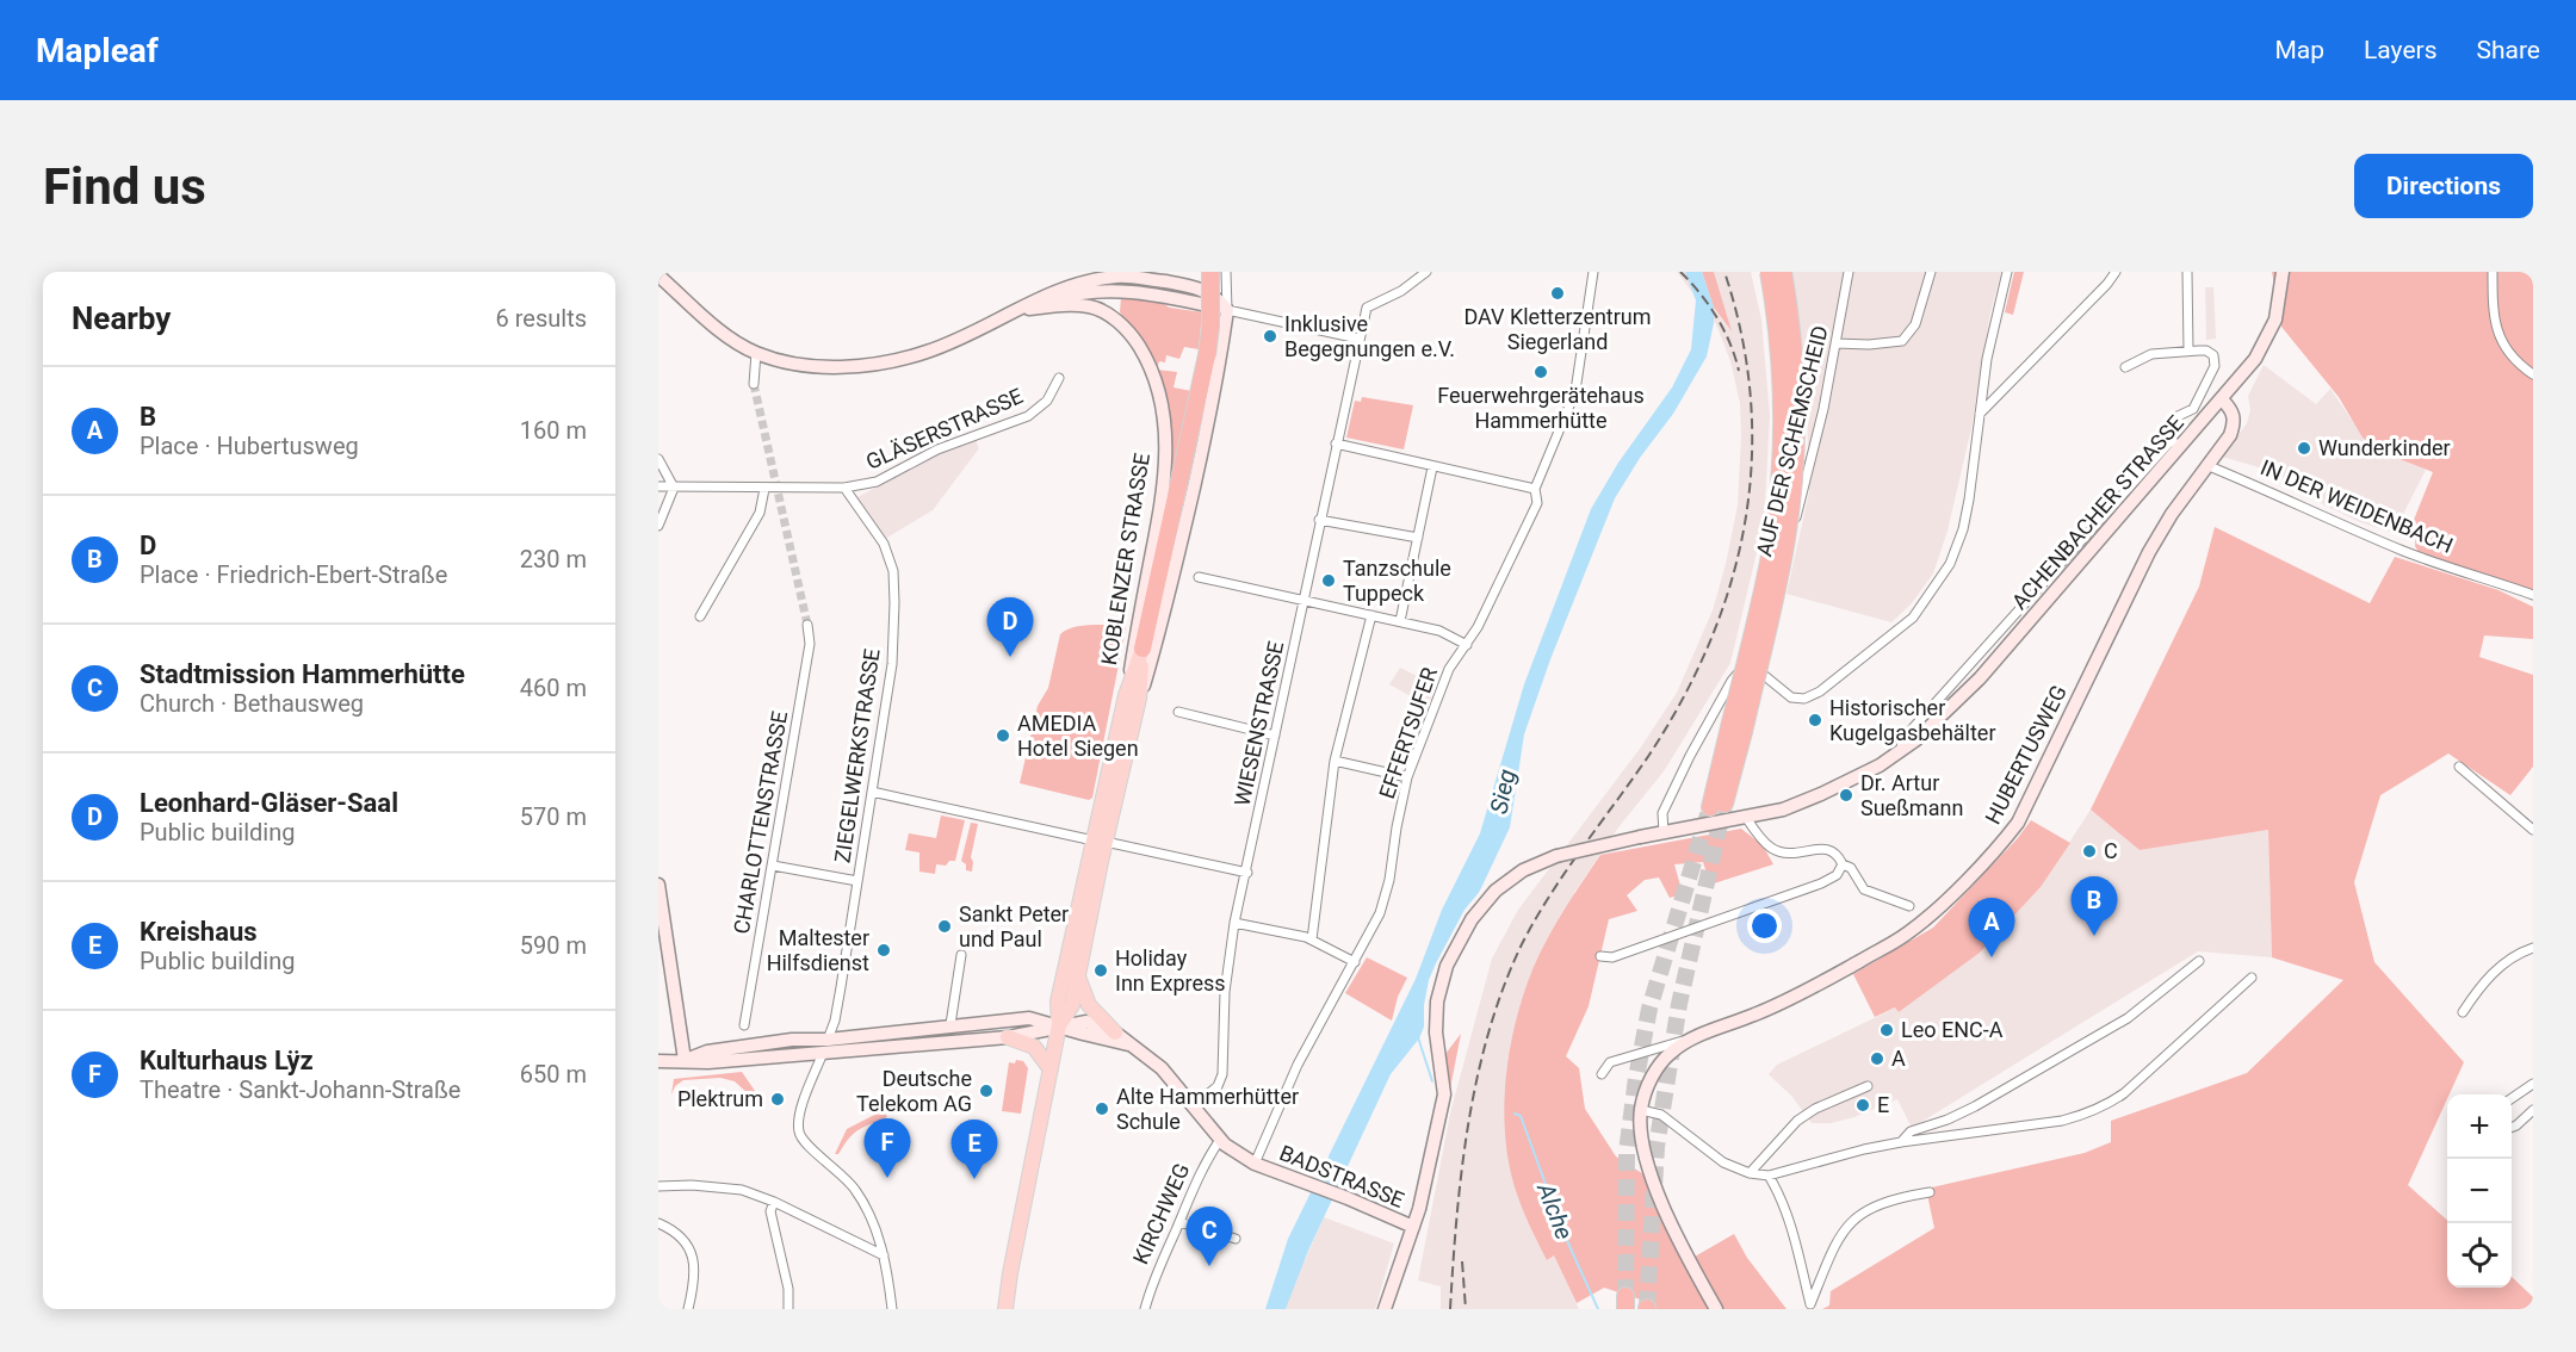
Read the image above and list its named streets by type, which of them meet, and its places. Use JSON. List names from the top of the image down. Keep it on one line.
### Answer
{"streets":{"main road":["ACHENBACHER STRASSE","KOBLENZER STRASSE","HUBERTUSWEG","BADSTRASSE"],"street":["GLÄSERSTRASSE","AUF DER SCHEMSCHEID","IN DER WEIDENBACH","WIESENSTRASSE","EFFERTSUFER","ZIEGELWERKSTRASSE","CHARLOTTENSTRASSE","KIRCHWEG"]},"crossings":[["GLÄSERSTRASSE","ZIEGELWERKSTRASSE"],["IN DER WEIDENBACH","HUBERTUSWEG"],["ACHENBACHER STRASSE","HUBERTUSWEG"],["ACHENBACHER STRASSE","BADSTRASSE"],["EFFERTSUFER","BADSTRASSE"],["BADSTRASSE","KIRCHWEG"]],"water":["Sieg","Alche"],"places":["DAV Kletterzentrum Siegerland","Inklusive Begegnungen e.V.","Feuerwehrgerätehaus Hammerhütte","Wunderkinder","Tanzschule Tuppeck","Historischer Kugelgasbehälter","AMEDIA Hotel Siegen","Dr. Artur Sueßmann","C","Sankt Peter und Paul","Maltester Hilfsdienst","Holiday Inn Express","Leo ENC-A","A","Deutsche Telekom AG","Plektrum","E","Alte Hammerhütter Schule"],"page":{"header":"Mapleaf","nav":["Map","Layers","Share"],"buttons":"Directions","title":"Find us","heading":["Nearby","6 results"],"list":[{"mark":"A","name":"B","note":"Place · Hubertusweg","value":"160 m"},{"mark":"B","name":"D","note":"Place · Friedrich-Ebert-Straße","value":"230 m"},{"mark":"C","name":"Stadtmission Hammerhütte","note":"Church · Bethausweg","value":"460 m"},{"mark":"D","name":"Leonhard-Gläser-Saal","note":"Public building","value":"570 m"},{"mark":"E","name":"Kreishaus","note":"Public building","value":"590 m"},{"mark":"F","name":"Kulturhaus Lÿz","note":"Theatre · Sankt-Johann-Straße","value":"650 m"}],"pins":["D","B","A","F","E","C"],"map_buttons":["+","−"]}}
